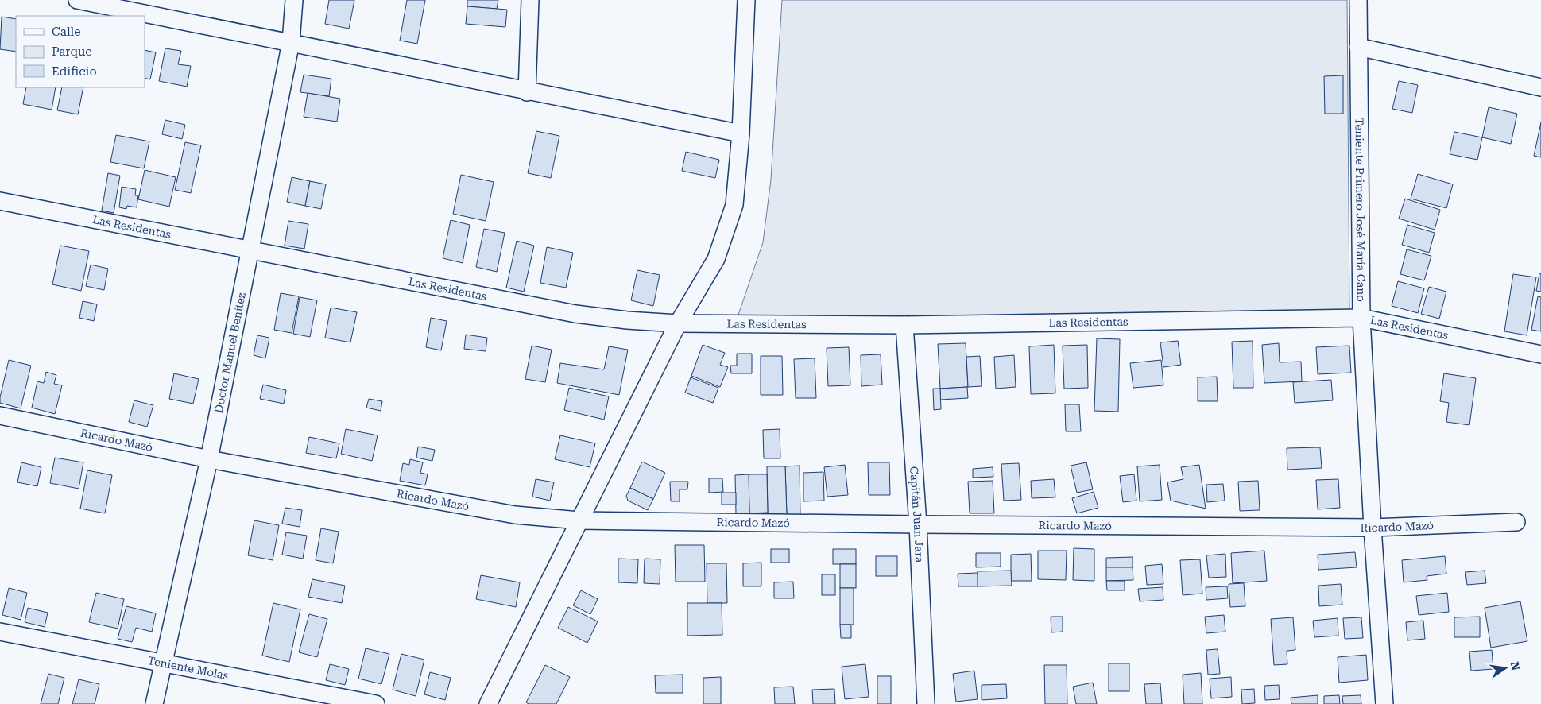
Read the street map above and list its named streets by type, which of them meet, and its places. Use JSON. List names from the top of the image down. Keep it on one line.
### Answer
{"streets":{"street":["Teniente Primero José María Cano","Las Residentas","Doctor Manuel Benítez","Ricardo Mazó","Capitán Juan Jara","Teniente Molas"]},"crossings":[["Teniente Primero José María Cano","Las Residentas"],["Teniente Primero José María Cano","Ricardo Mazó"],["Las Residentas","Doctor Manuel Benítez"],["Las Residentas","Capitán Juan Jara"],["Doctor Manuel Benítez","Ricardo Mazó"],["Doctor Manuel Benítez","Teniente Molas"],["Ricardo Mazó","Capitán Juan Jara"]],"legend":["Calle","Parque","Edificio"],"north":"right"}
